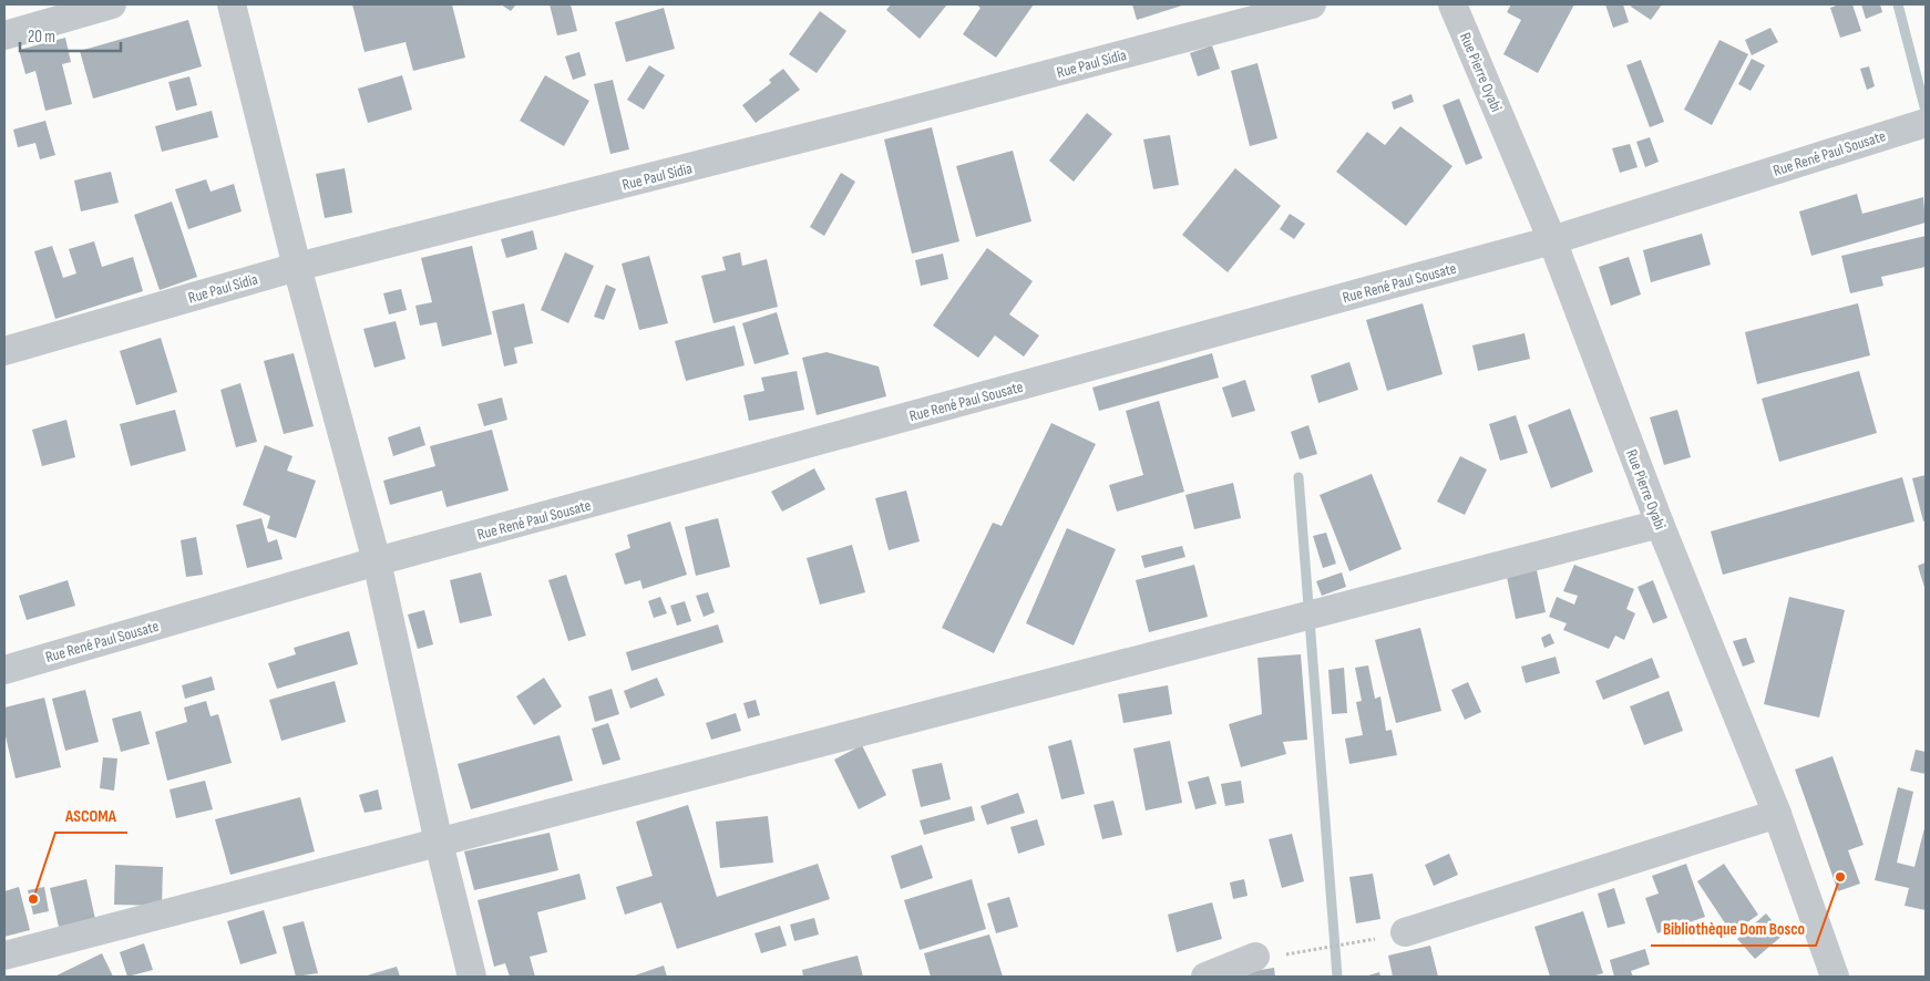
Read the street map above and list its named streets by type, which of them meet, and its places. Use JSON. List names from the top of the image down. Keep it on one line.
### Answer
{"streets":{"street":["Rue Paul Sidia","Rue Pierre Oyabi","Rue René Paul Sousate"]},"crossings":[["Rue Pierre Oyabi","Rue René Paul Sousate"]],"places":["Bibliothèque Dom Bosco","ASCOMA"],"scale_bar":"20 m"}
